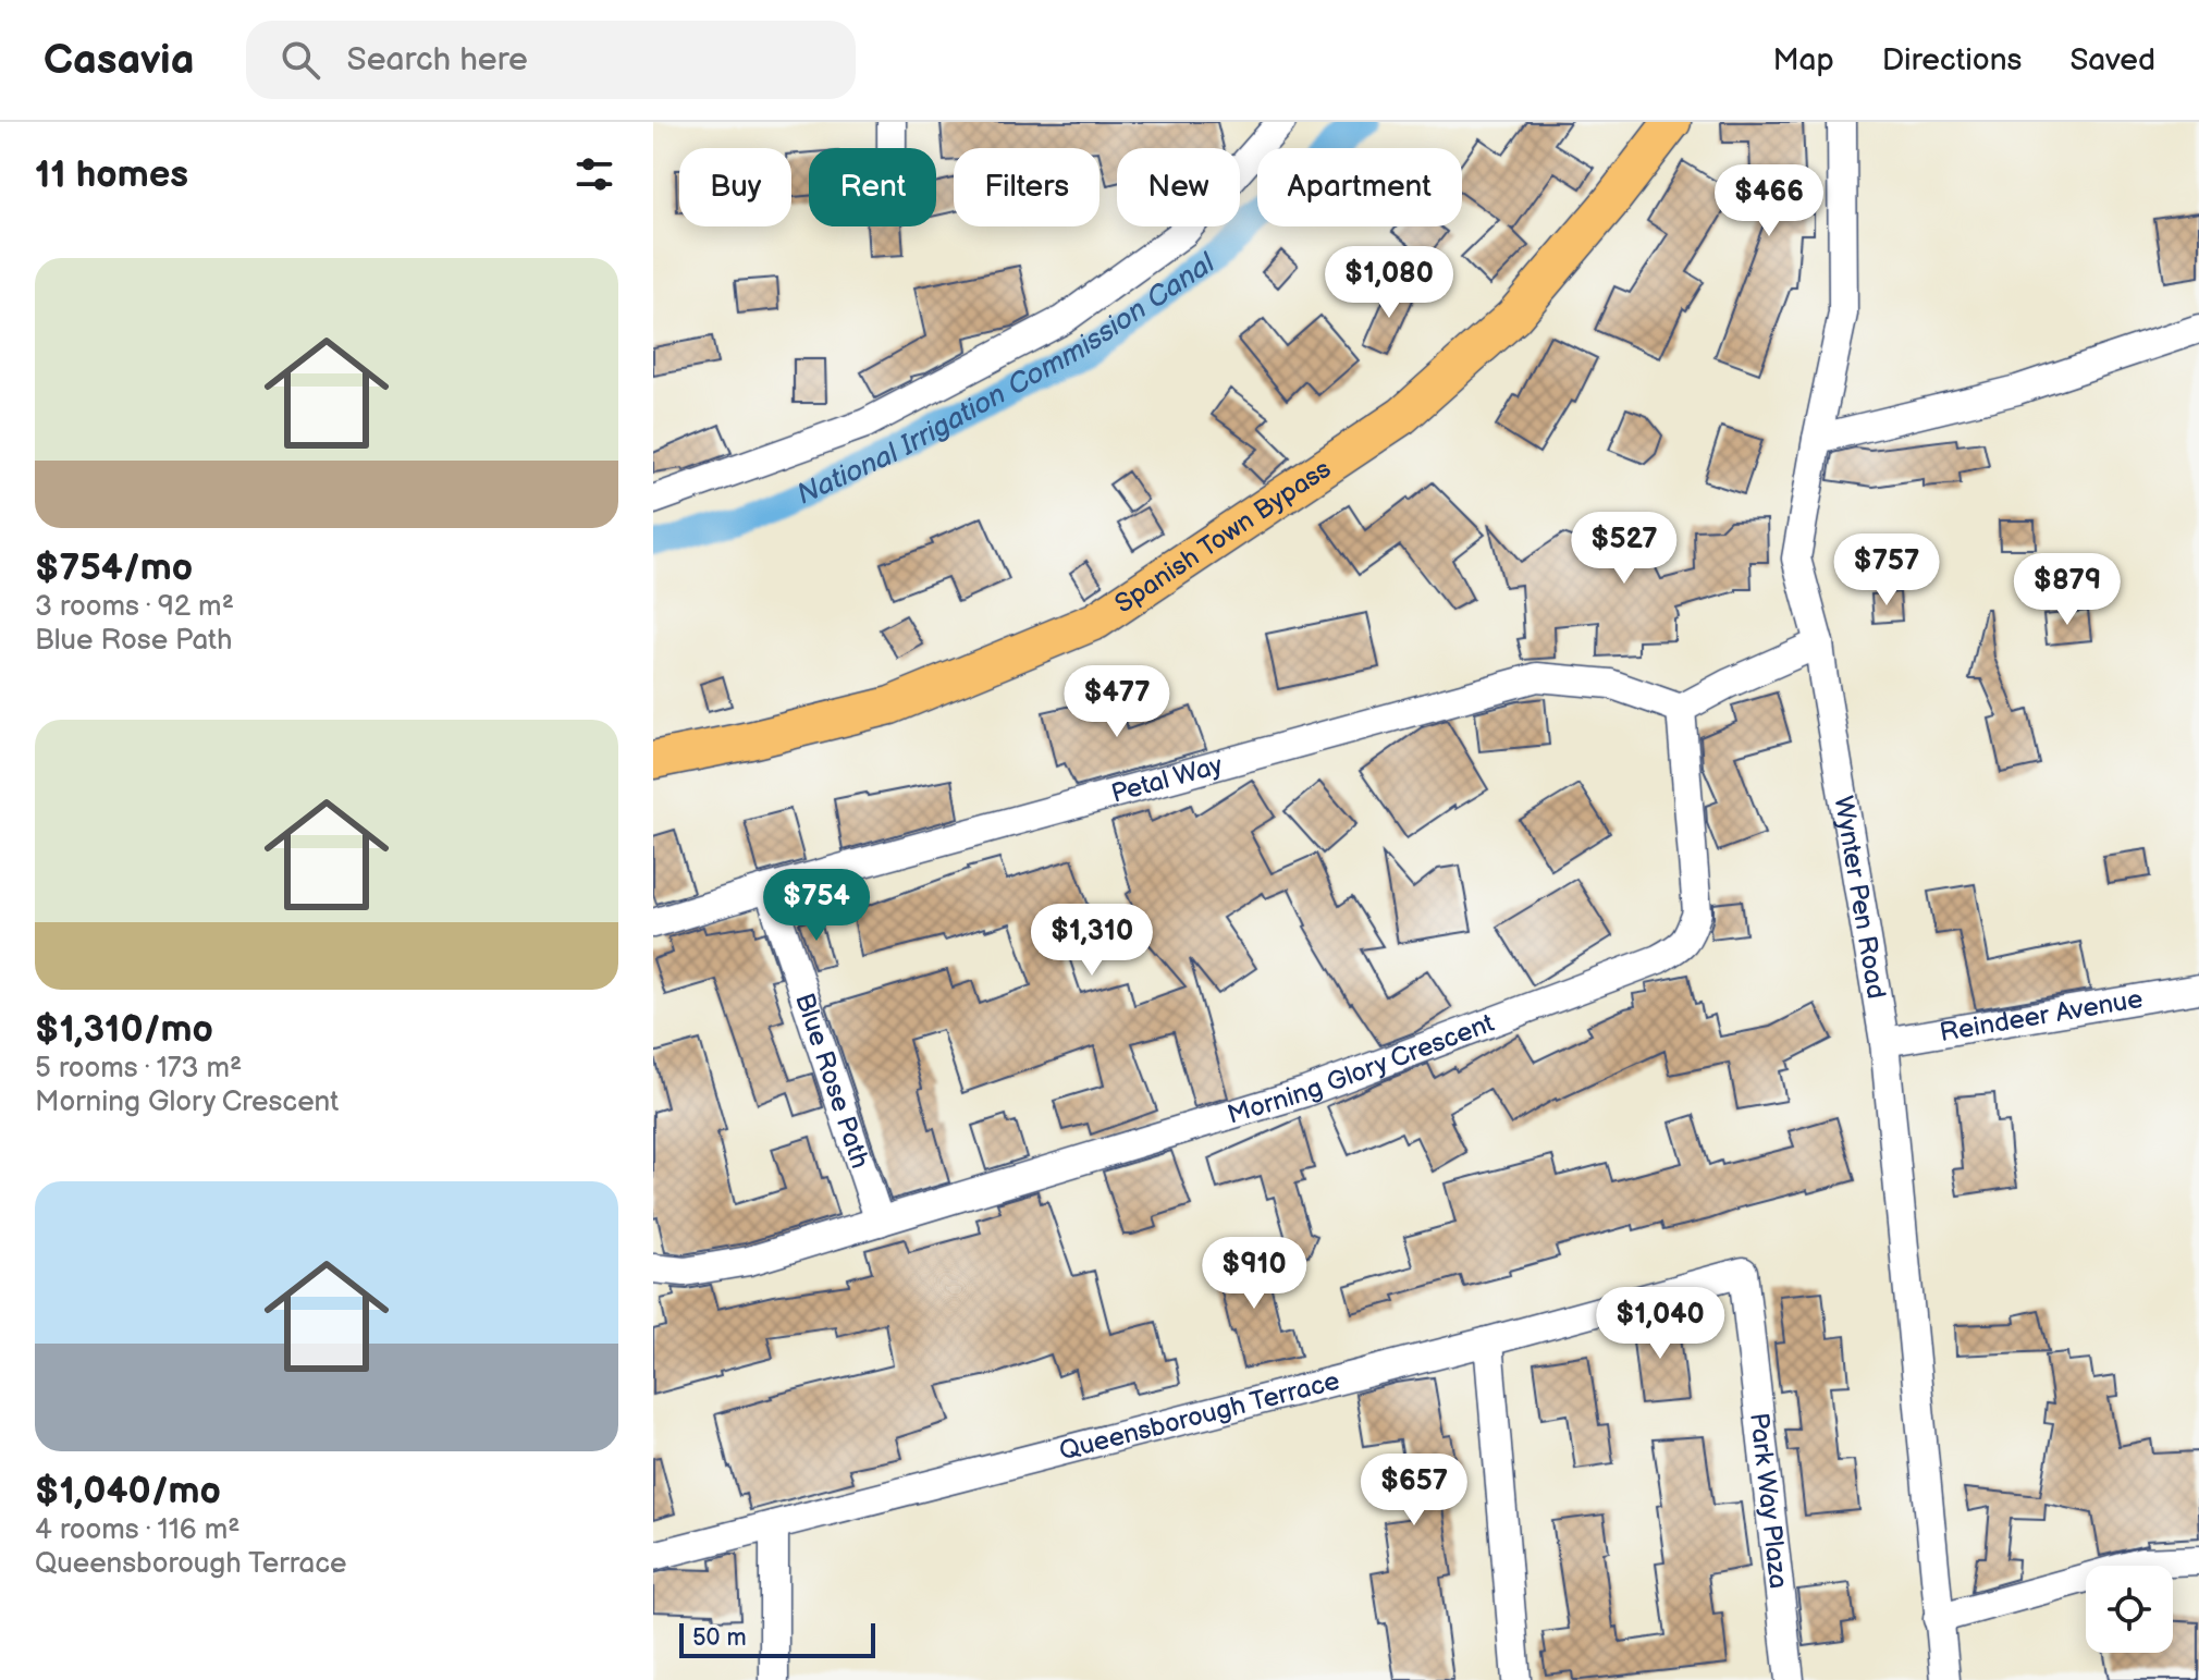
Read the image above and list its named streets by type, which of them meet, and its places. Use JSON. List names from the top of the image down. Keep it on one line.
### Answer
{"streets":{"main road":["Spanish Town Bypass"],"street":["Petal Way","Wynter Pen Road","Reindeer Avenue","Morning Glory Crescent","Blue Rose Path","Queensborough Terrace","Park Way Plaza"]},"crossings":[["Petal Way","Morning Glory Crescent"],["Petal Way","Blue Rose Path"],["Wynter Pen Road","Reindeer Avenue"],["Morning Glory Crescent","Blue Rose Path"],["Queensborough Terrace","Park Way Plaza"]],"water":["National Irrigation Commission Canal"],"scale_bar":"50 m","page":{"header":"Casavia","search":"Search here","nav":["Map","Directions","Saved"],"heading":"11 homes","chip":["Buy","Rent","Filters","New","Apartment"],"price":["$466","$1,080","$527","$757","$879","$477","$754","$1,310","$910","$1,040","$657"],"list":[{"name":"$754/mo","note":"3 rooms · 92 m² · Blue Rose Path"},{"name":"$1,310/mo","note":"5 rooms · 173 m² · Morning Glory Crescent"},{"name":"$1,040/mo","note":"4 rooms · 116 m² · Queensborough Terrace"}],"scale":"50 m"}}
